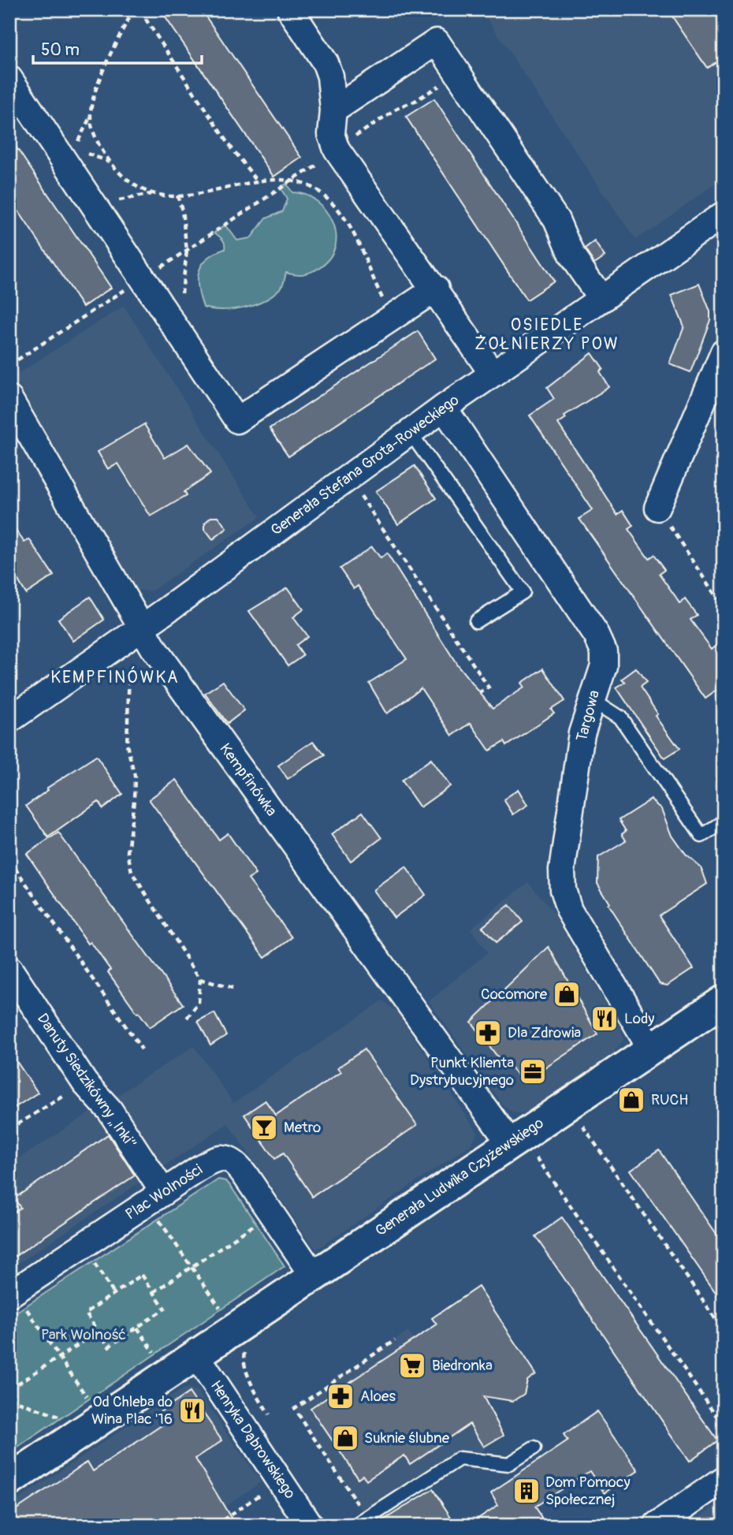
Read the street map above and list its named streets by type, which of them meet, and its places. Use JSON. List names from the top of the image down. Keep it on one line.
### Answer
{"streets":{"street":["Generała Stefana Grota-Roweckiego","Targowa","Kempfinówka","Danuty Siedzikówny „Inki”","Generała Ludwika Czyżewskiego","Plac Wolności","Henryka Dąbrowskiego"]},"crossings":[["Generała Stefana Grota-Roweckiego","Targowa"],["Generała Stefana Grota-Roweckiego","Kempfinówka"],["Targowa","Generała Ludwika Czyżewskiego"],["Kempfinówka","Generała Ludwika Czyżewskiego"],["Danuty Siedzikówny „Inki”","Plac Wolności"],["Generała Ludwika Czyżewskiego","Plac Wolności"],["Generała Ludwika Czyżewskiego","Henryka Dąbrowskiego"]],"districts":["OSIEDLE ŻOŁNIERZY POW","KEMPFINÓWKA"],"parks":["Park Wolność"],"places":{"shop":["Cocomore","RUCH","Suknie ślubne"],"restaurant":["Lody","Od Chleba do Wina Plac '16"],"pharmacy":["Dla Zdrowia","Aloes"],"office":["Punkt Klienta Dystrybucyjnego"],"bar":["Metro"],"supermarket":["Biedronka"],"building":["Dom Pomocy Społecznej"]},"scale_bar":"50 m"}
